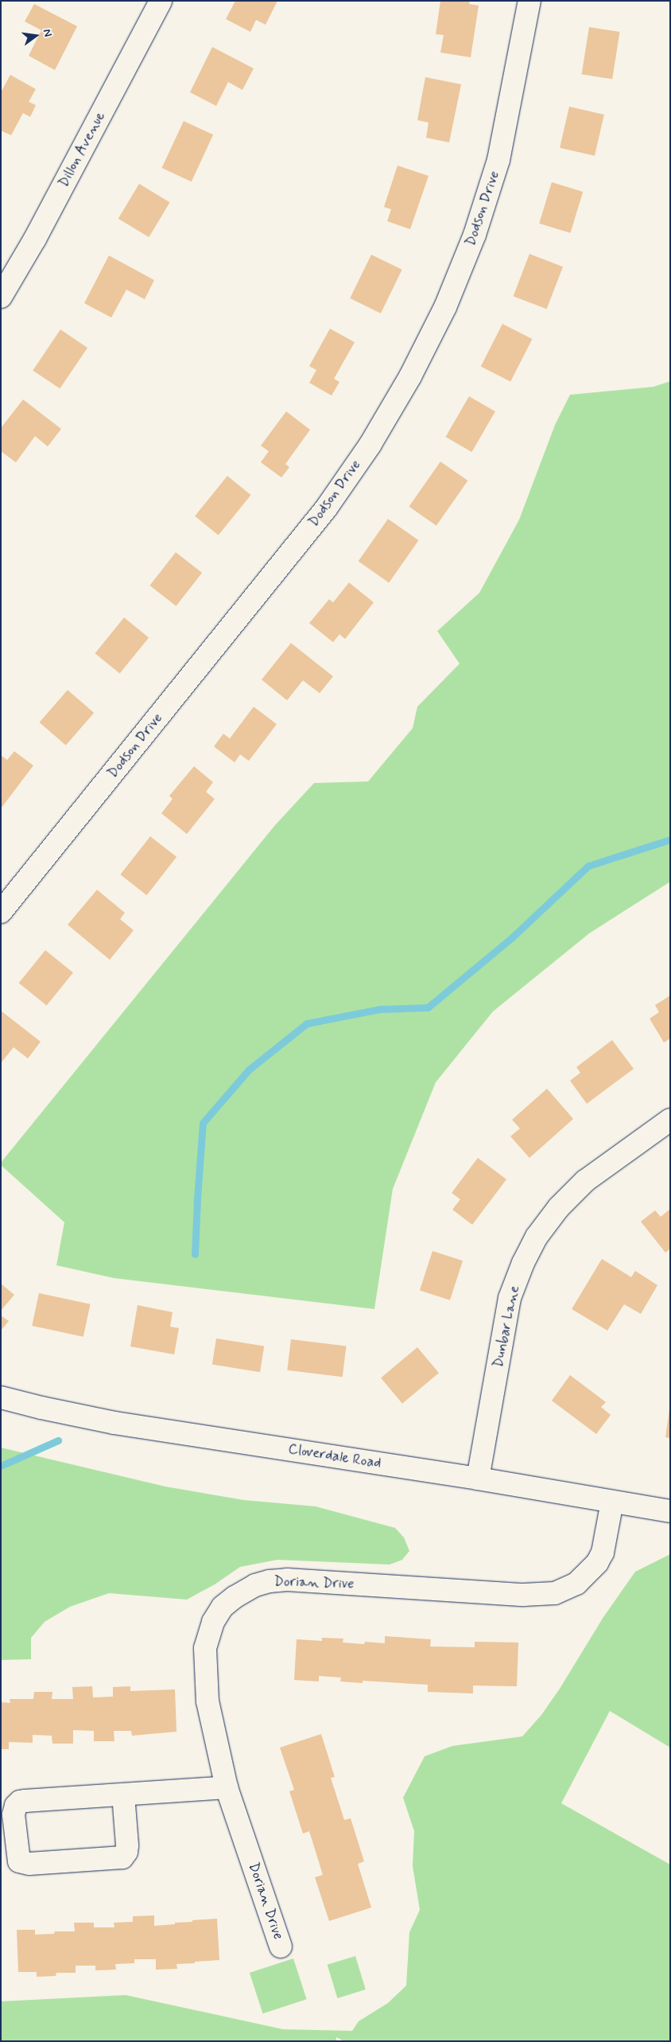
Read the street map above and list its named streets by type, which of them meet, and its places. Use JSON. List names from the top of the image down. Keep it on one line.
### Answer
{"streets":{"street":["Dillon Avenue","Dodson Drive","Dunbar Lane","Cloverdale Road","Dorian Drive"]},"crossings":[["Dunbar Lane","Cloverdale Road"],["Cloverdale Road","Dorian Drive"]],"north":"right"}
